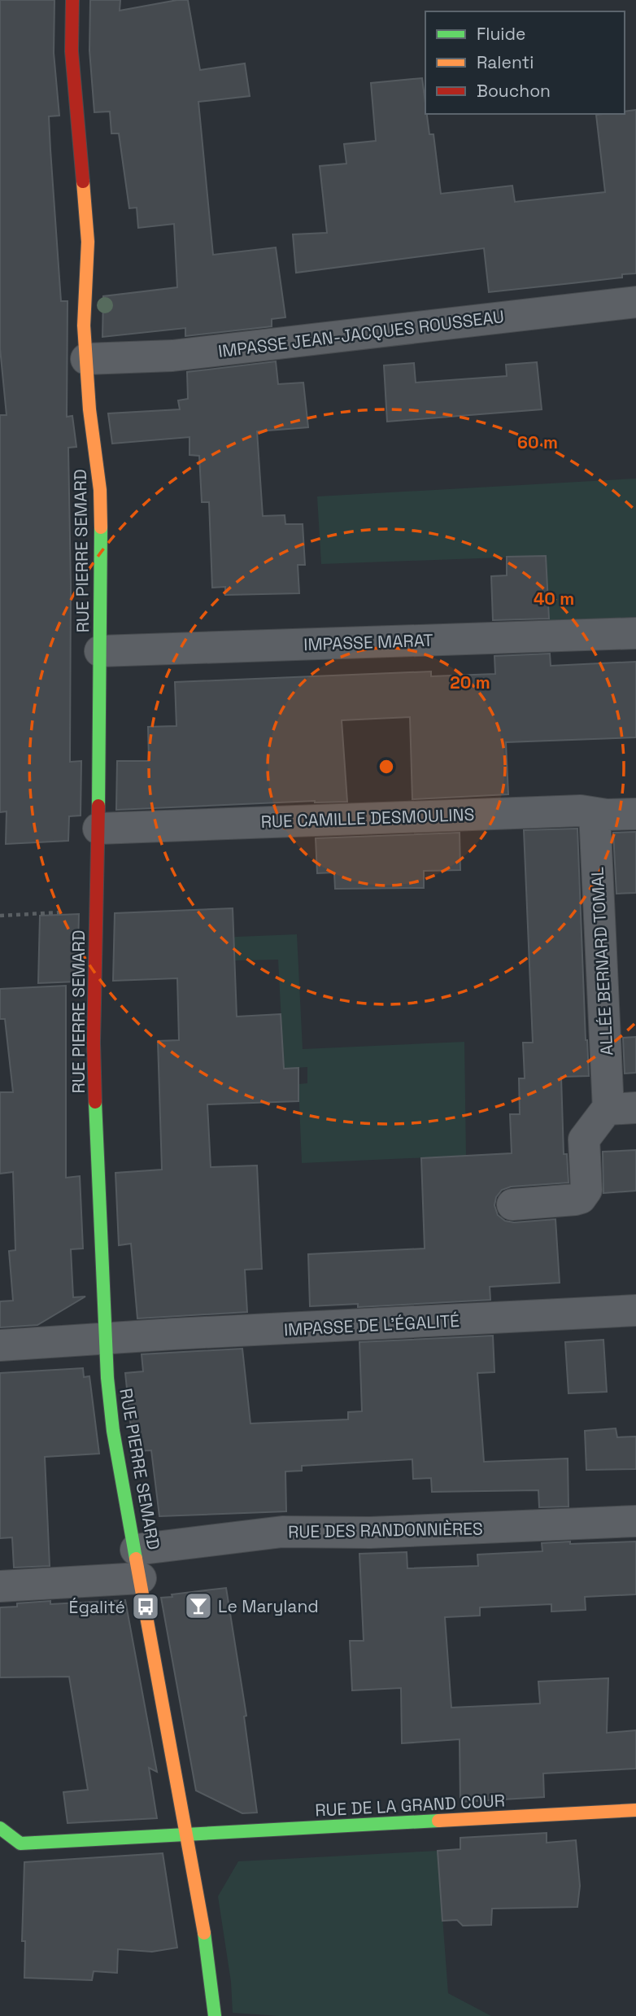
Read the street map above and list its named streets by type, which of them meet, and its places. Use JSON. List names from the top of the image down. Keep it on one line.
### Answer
{"streets":{"street":["IMPASSE JEAN-JACQUES ROUSSEAU","RUE PIERRE SEMARD","IMPASSE MARAT","RUE CAMILLE DESMOULINS","ALLÉE BERNARD TOMAL","IMPASSE DE L'ÉGALITÉ","RUE DES RANDONNIÈRES","RUE DE LA GRAND COUR"]},"crossings":[["IMPASSE JEAN-JACQUES ROUSSEAU","RUE PIERRE SEMARD"],["RUE PIERRE SEMARD","IMPASSE MARAT"],["RUE PIERRE SEMARD","RUE CAMILLE DESMOULINS"],["RUE PIERRE SEMARD","IMPASSE DE L'ÉGALITÉ"],["RUE PIERRE SEMARD","RUE DES RANDONNIÈRES"],["RUE PIERRE SEMARD","RUE DE LA GRAND COUR"],["RUE CAMILLE DESMOULINS","ALLÉE BERNARD TOMAL"]],"places":{"bar":["Le Maryland"],"bus stop":["Égalité"]},"legend":["Fluide","Ralenti","Bouchon"],"rings":["60 m","40 m","20 m"]}
